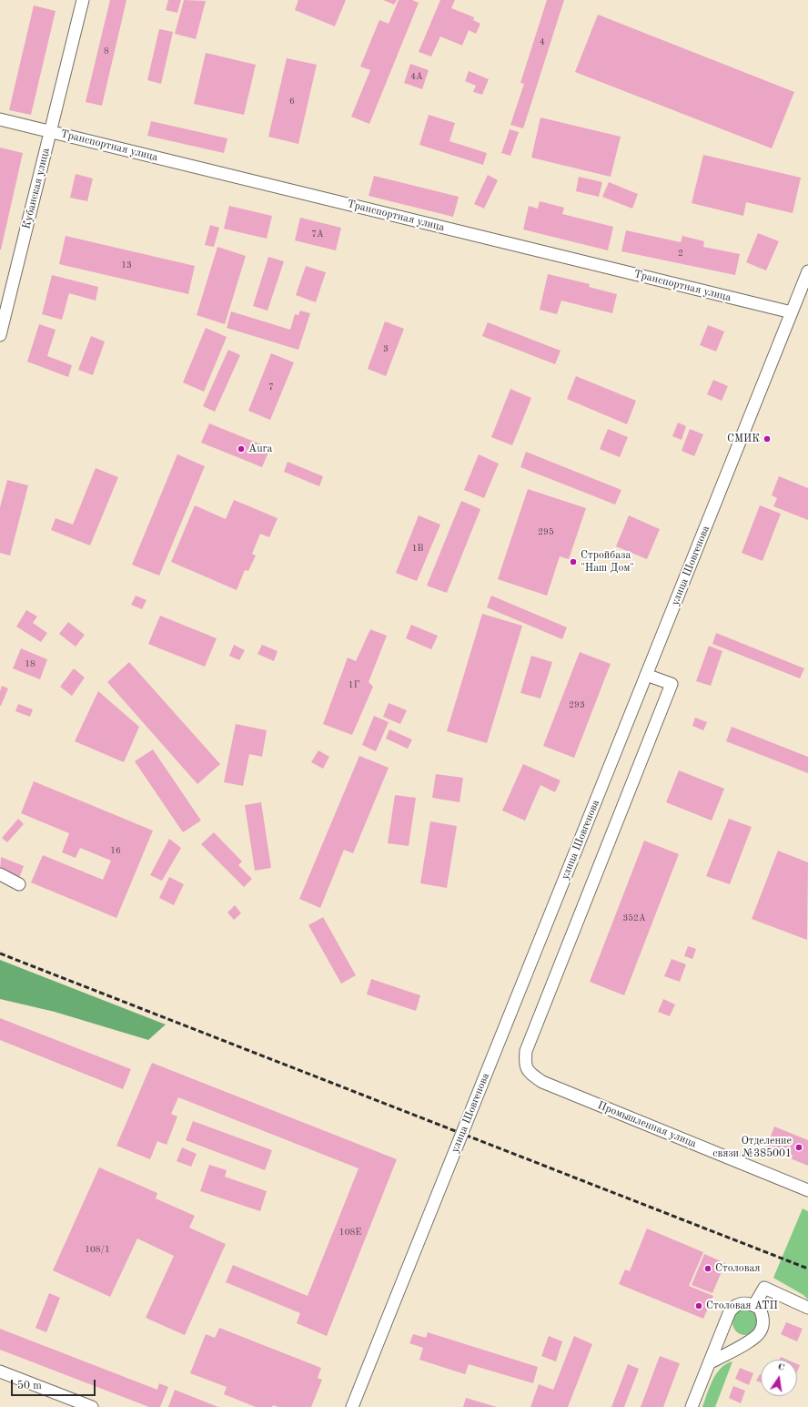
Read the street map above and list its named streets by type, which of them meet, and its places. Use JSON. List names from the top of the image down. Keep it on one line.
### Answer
{"streets":{"street":["Транспортная улица","Кубанская улица","улица Шовгенова","Промышленная улица"]},"crossings":[["Транспортная улица","Кубанская улица"],["Транспортная улица","улица Шовгенова"],["улица Шовгенова","Промышленная улица"]],"places":["СМИК","Aura","Стройбаза \"Наш Дом\"","Отделение связи №385001","Столовая","Столовая АТП"],"house_numbers":["4","8","4А","6","7А","2","13","3","7","295","1В","18","1Г","293","16","352А","108Е","108/1"],"scale_bar":"50 m","north":"top"}
